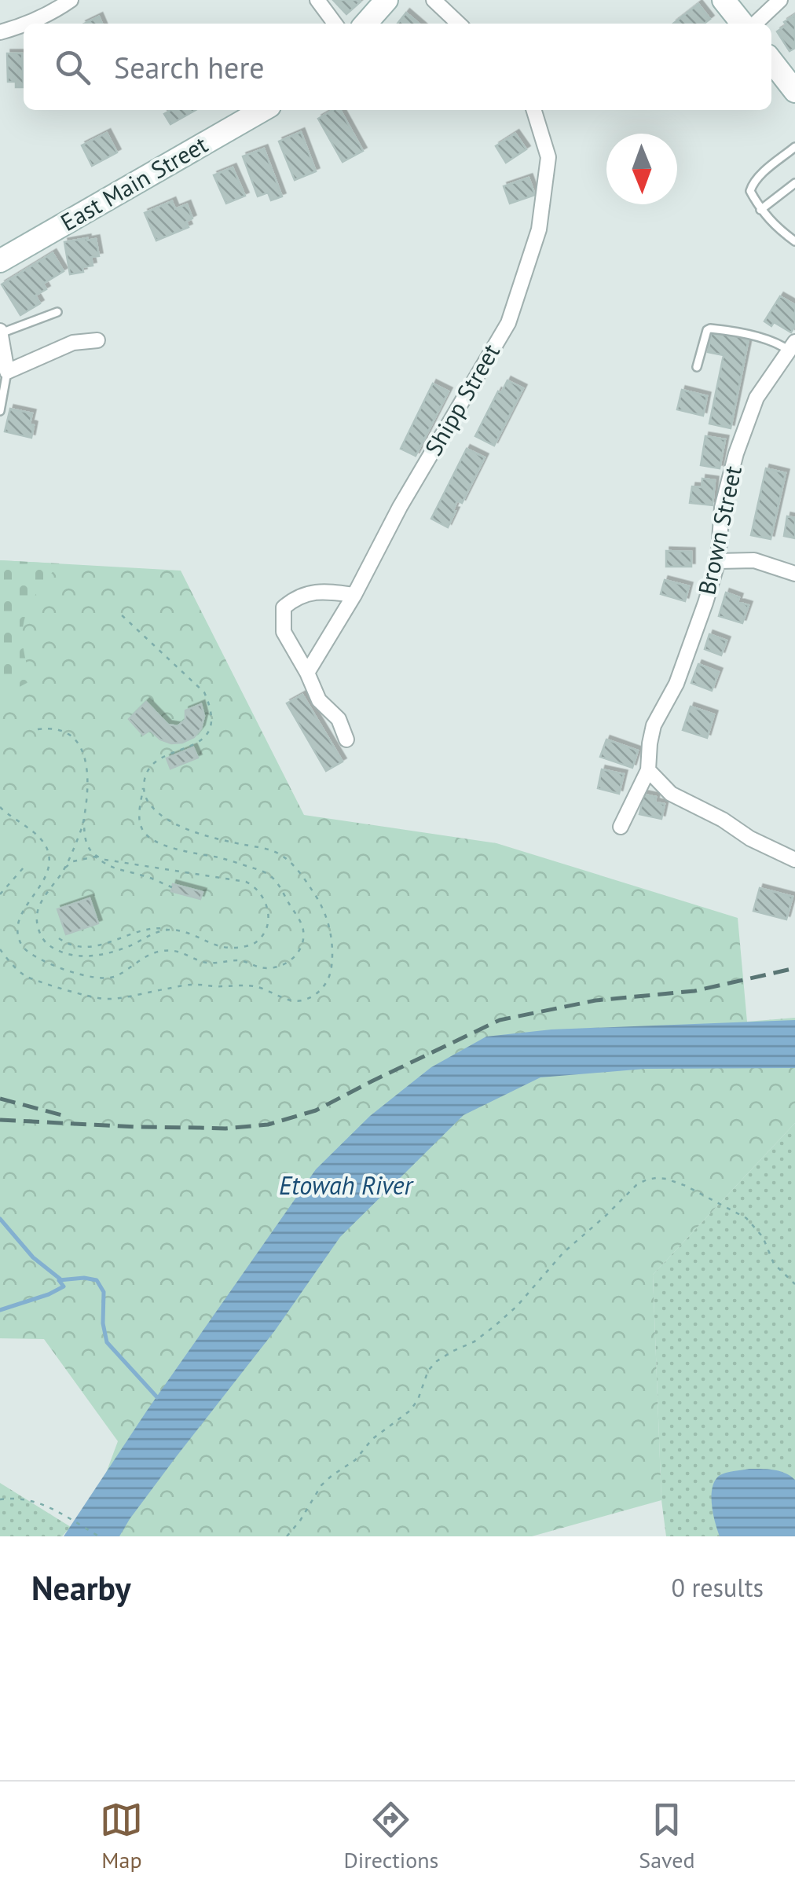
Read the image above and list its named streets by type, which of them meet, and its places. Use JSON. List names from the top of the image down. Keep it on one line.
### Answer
{"streets":{"main road":["East Main Street"],"street":["Shipp Street","Brown Street"]},"water":["Etowah River"],"north":"bottom","page":{"search":"Search here","heading":["Nearby","0 results"],"nav":["Map","Directions","Saved"]}}
